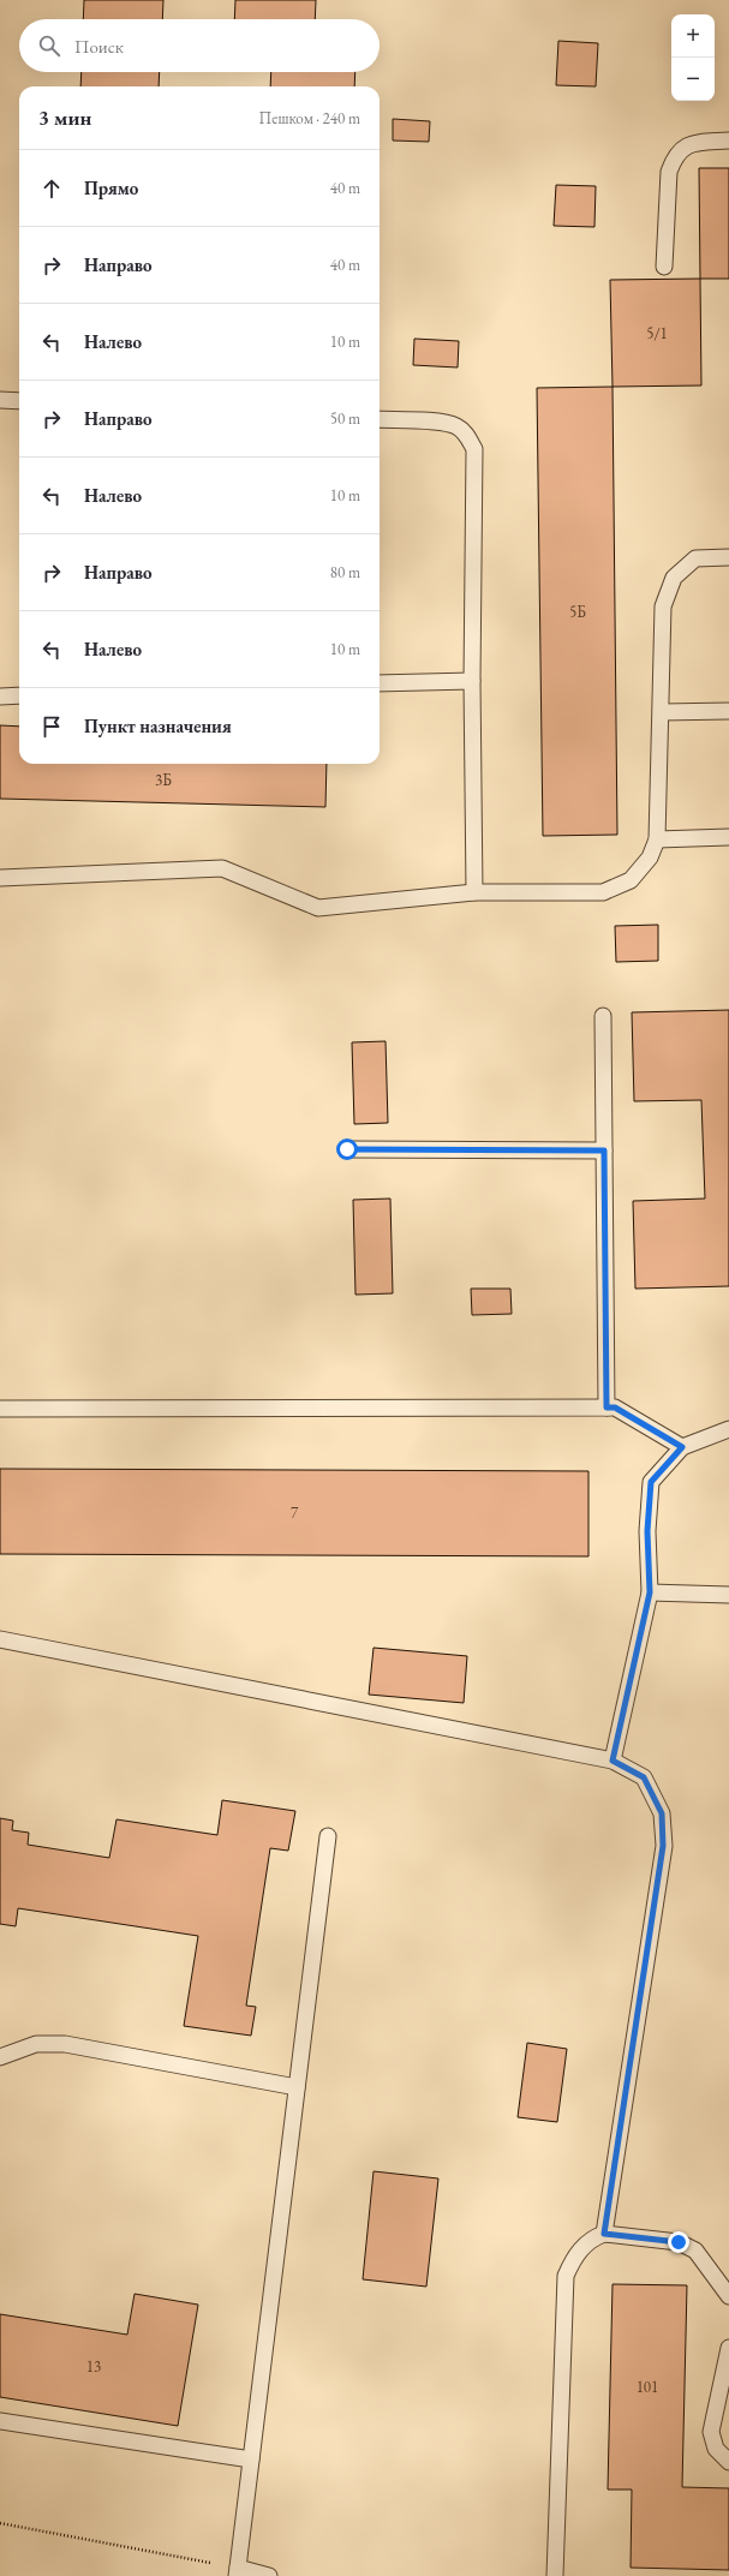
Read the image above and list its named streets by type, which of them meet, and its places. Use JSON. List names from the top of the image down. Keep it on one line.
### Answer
{"house_numbers":["5/1","5Б","3Б","7","13","101"],"page":{"map_buttons":["+","−"],"search":"Поиск","heading":["3 мин","Пешком · 240 m"],"list":[["Прямо","40 m"],["Направо","40 m"],["Налево","10 m"],["Направо","50 m"],["Налево","10 m"],["Направо","80 m"],["Налево","10 m"],"Пункт назначения"]}}
